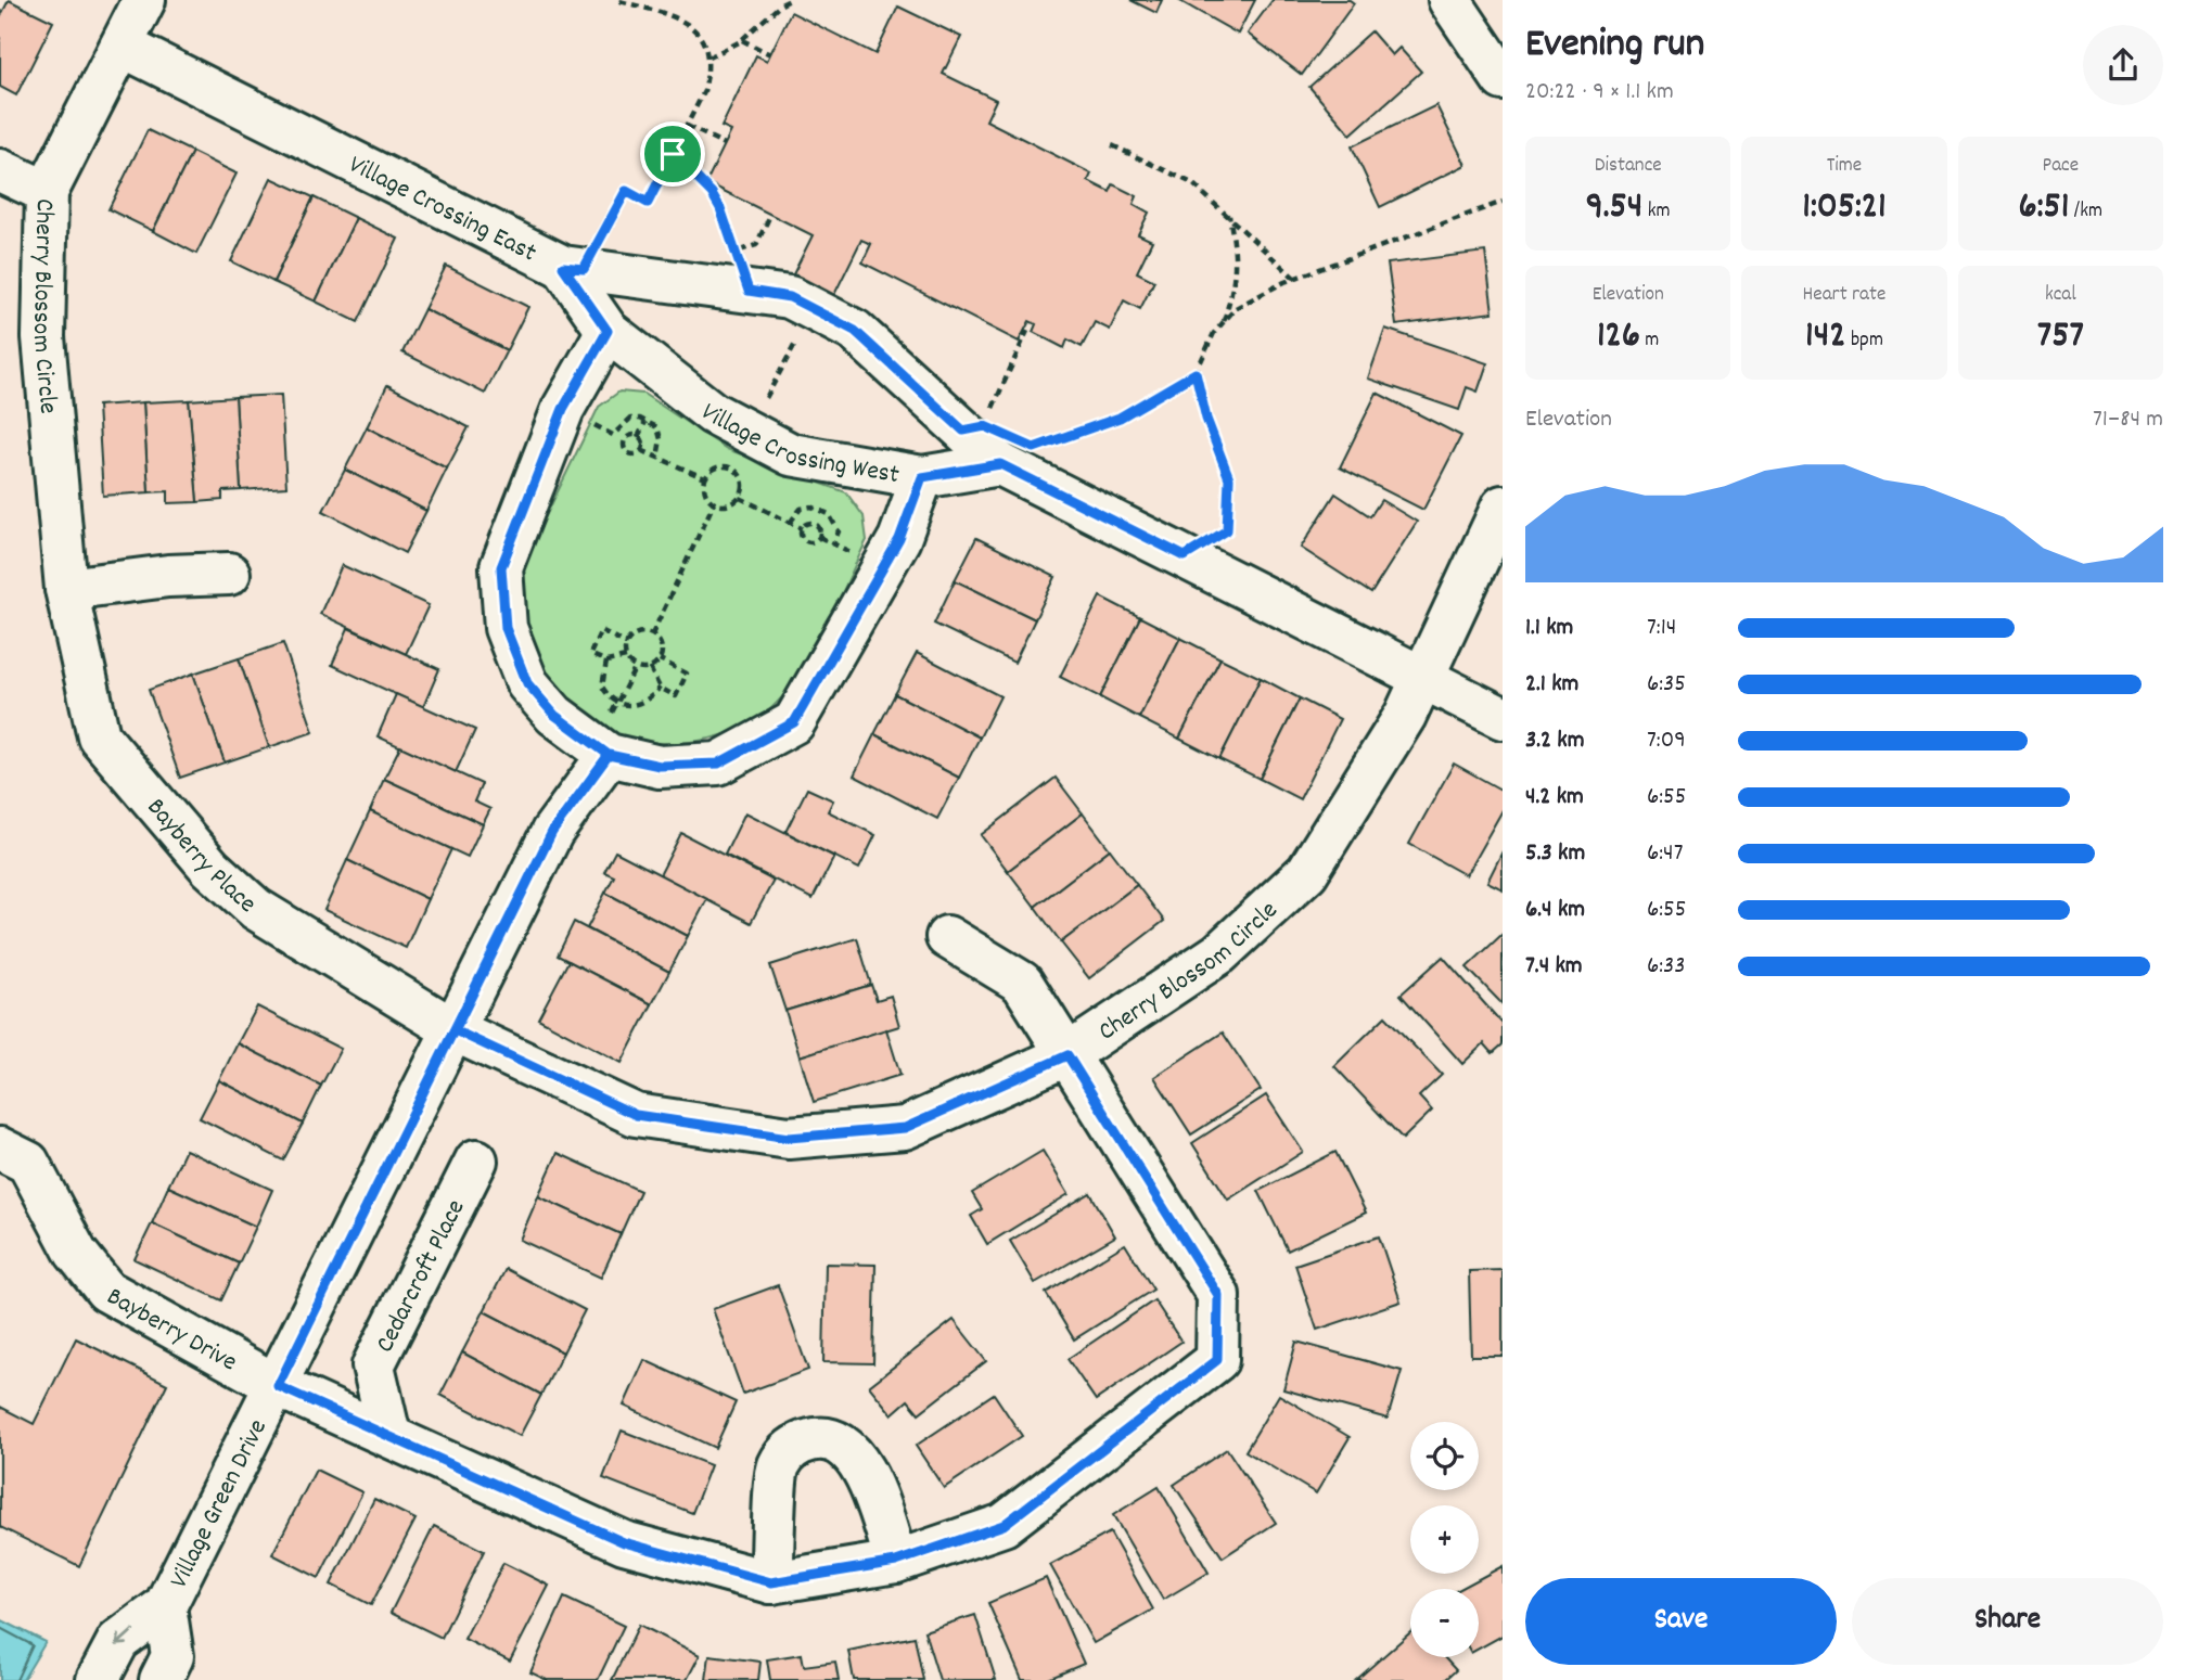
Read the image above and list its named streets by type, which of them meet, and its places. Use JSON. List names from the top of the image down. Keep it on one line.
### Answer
{"streets":{"street":["Village Crossing East","Cherry Blossom Circle","Village Crossing West","Bayberry Place","Cedarcroft Place","Bayberry Drive","Village Green Drive"]},"crossings":[["Village Crossing East","Cherry Blossom Circle"],["Village Crossing East","Village Crossing West"],["Cherry Blossom Circle","Bayberry Place"],["Cherry Blossom Circle","Village Green Drive"],["Bayberry Place","Village Green Drive"],["Cedarcroft Place","Bayberry Drive"],["Bayberry Drive","Village Green Drive"]],"page":{"heading":["Evening run","20:22 · 9 × 1.1 km"],"stats":[["Distance","9.54 km"],["Time","1:05:21"],["Pace","6:51 /km"],["Elevation","126 m"],["Heart rate","142 bpm"],["kcal","757"]],"chart":["Elevation","71–84 m"],"list":[{"name":"1.1 km","note":"7:14"},{"name":"2.1 km","note":"6:35"},{"name":"3.2 km","note":"7:09"},{"name":"4.2 km","note":"6:55"},{"name":"5.3 km","note":"6:47"},{"name":"6.4 km","note":"6:55"},{"name":"7.4 km","note":"6:33"}],"map_buttons":["+","−"],"buttons":["Save","Share"]}}
